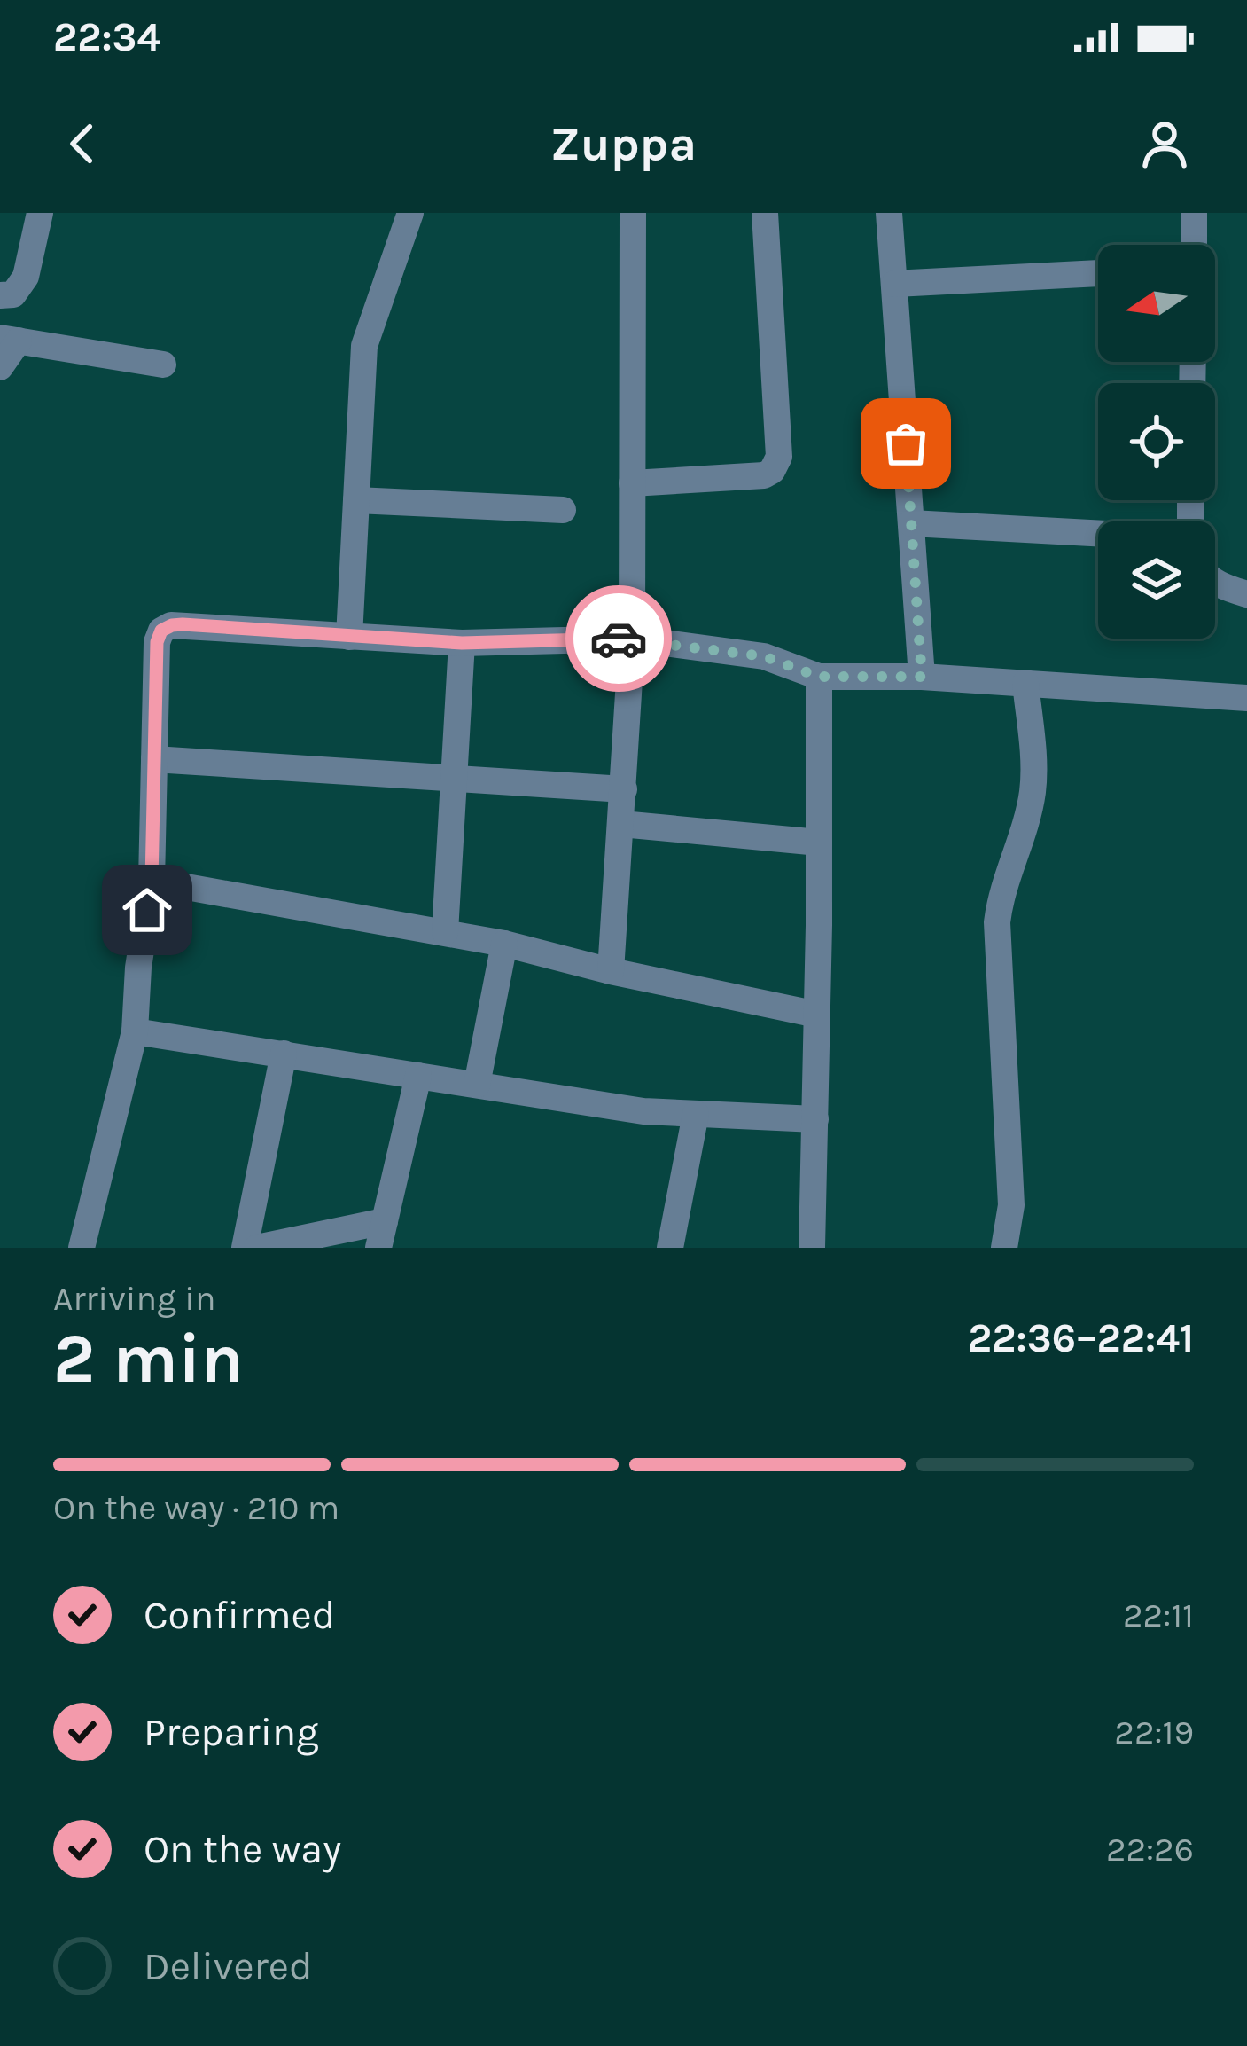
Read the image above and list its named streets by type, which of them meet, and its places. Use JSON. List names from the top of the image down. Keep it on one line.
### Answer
{"north":"left","page":{"status":"22:34","header":"Zuppa","heading":["2 min","Arriving in","22:36–22:41"],"bar":"On the way · 210 m","list":[["Confirmed","22:11"],["Preparing","22:19"],["On the way","22:26"],"Delivered"]}}
